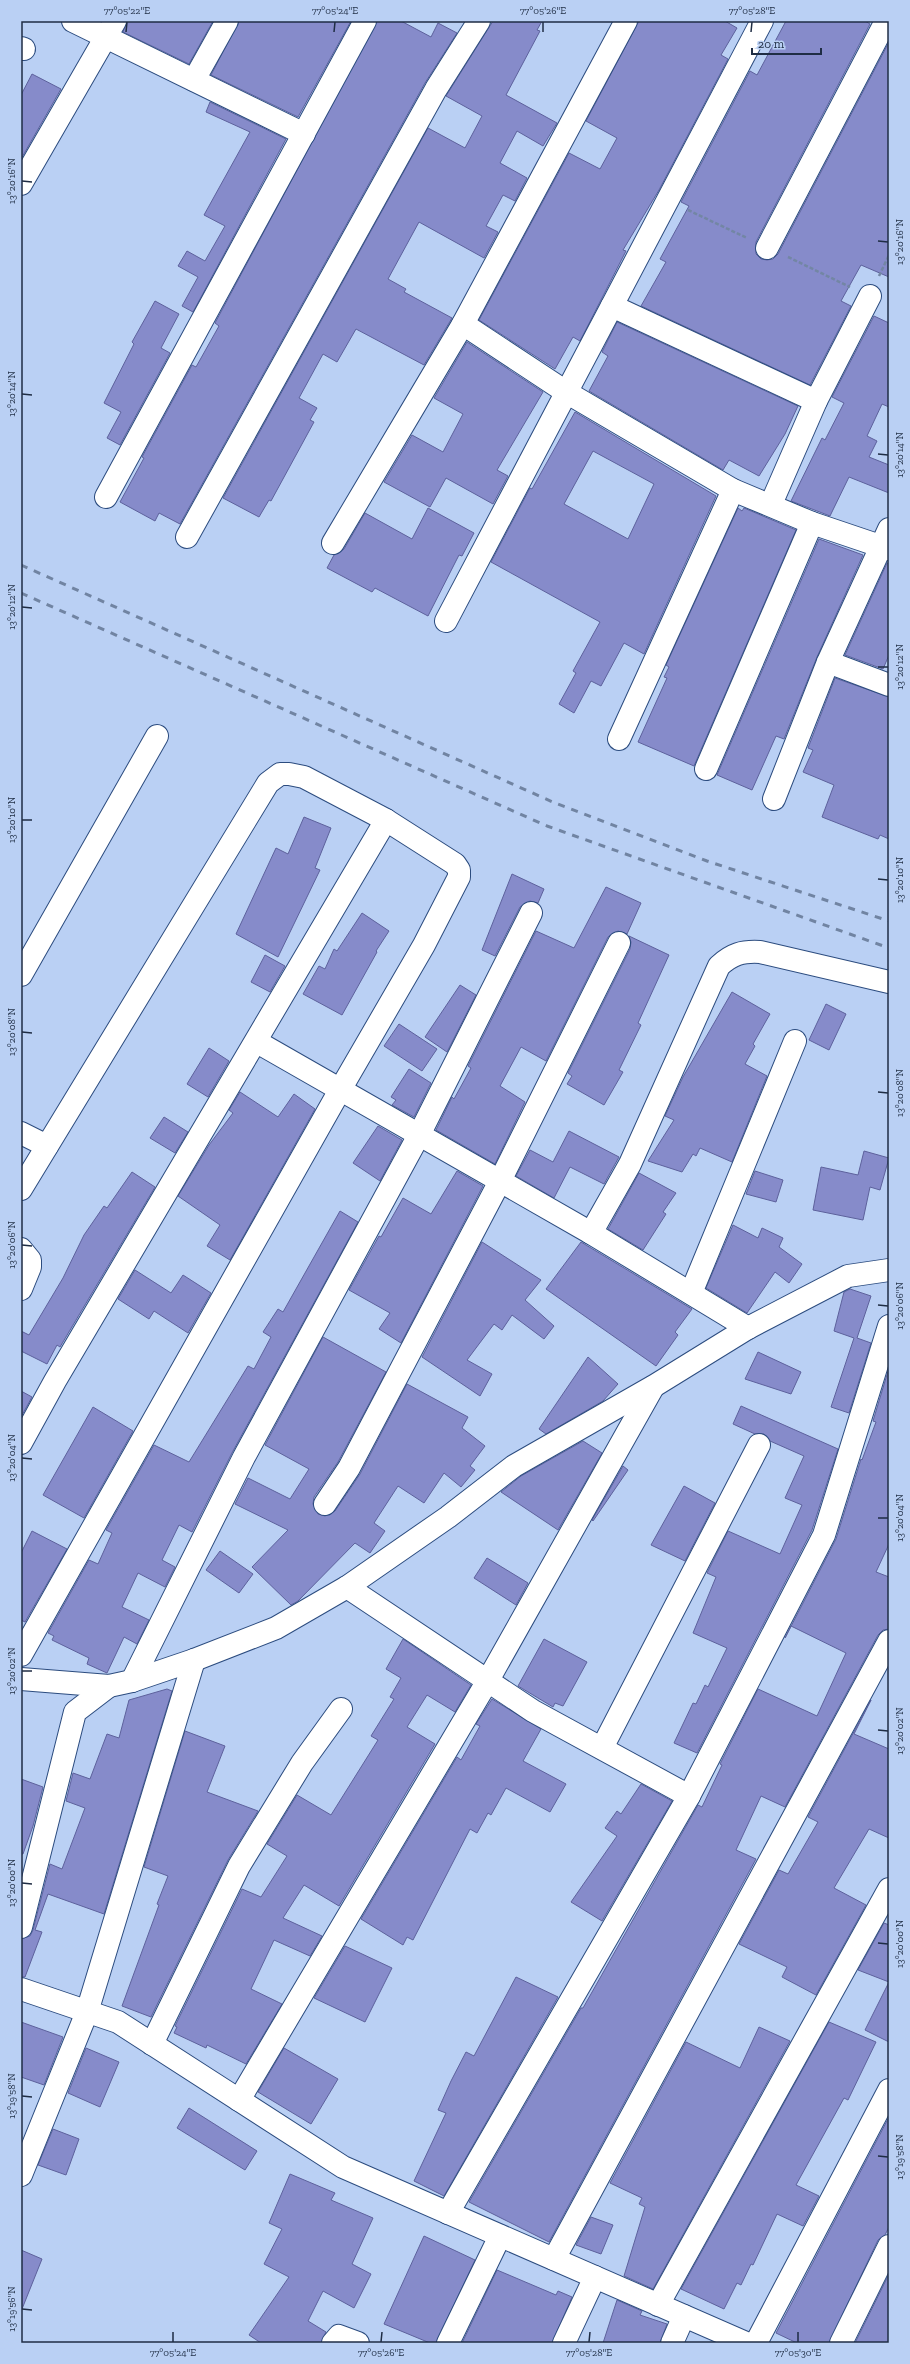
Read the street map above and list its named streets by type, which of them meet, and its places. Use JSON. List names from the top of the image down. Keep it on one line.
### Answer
{"scale_bar":"20 m","coordinates":["77°05'22\"E","77°05'24\"E","77°05'26\"E","77°05'28\"E","13°20'16\"N","13°20'14\"N","13°20'12\"N","13°20'10\"N","13°20'08\"N","13°20'06\"N","13°20'04\"N","13°20'02\"N","13°20'00\"N","13°19'58\"N","13°19'56\"N","77°05'30\"E"]}
